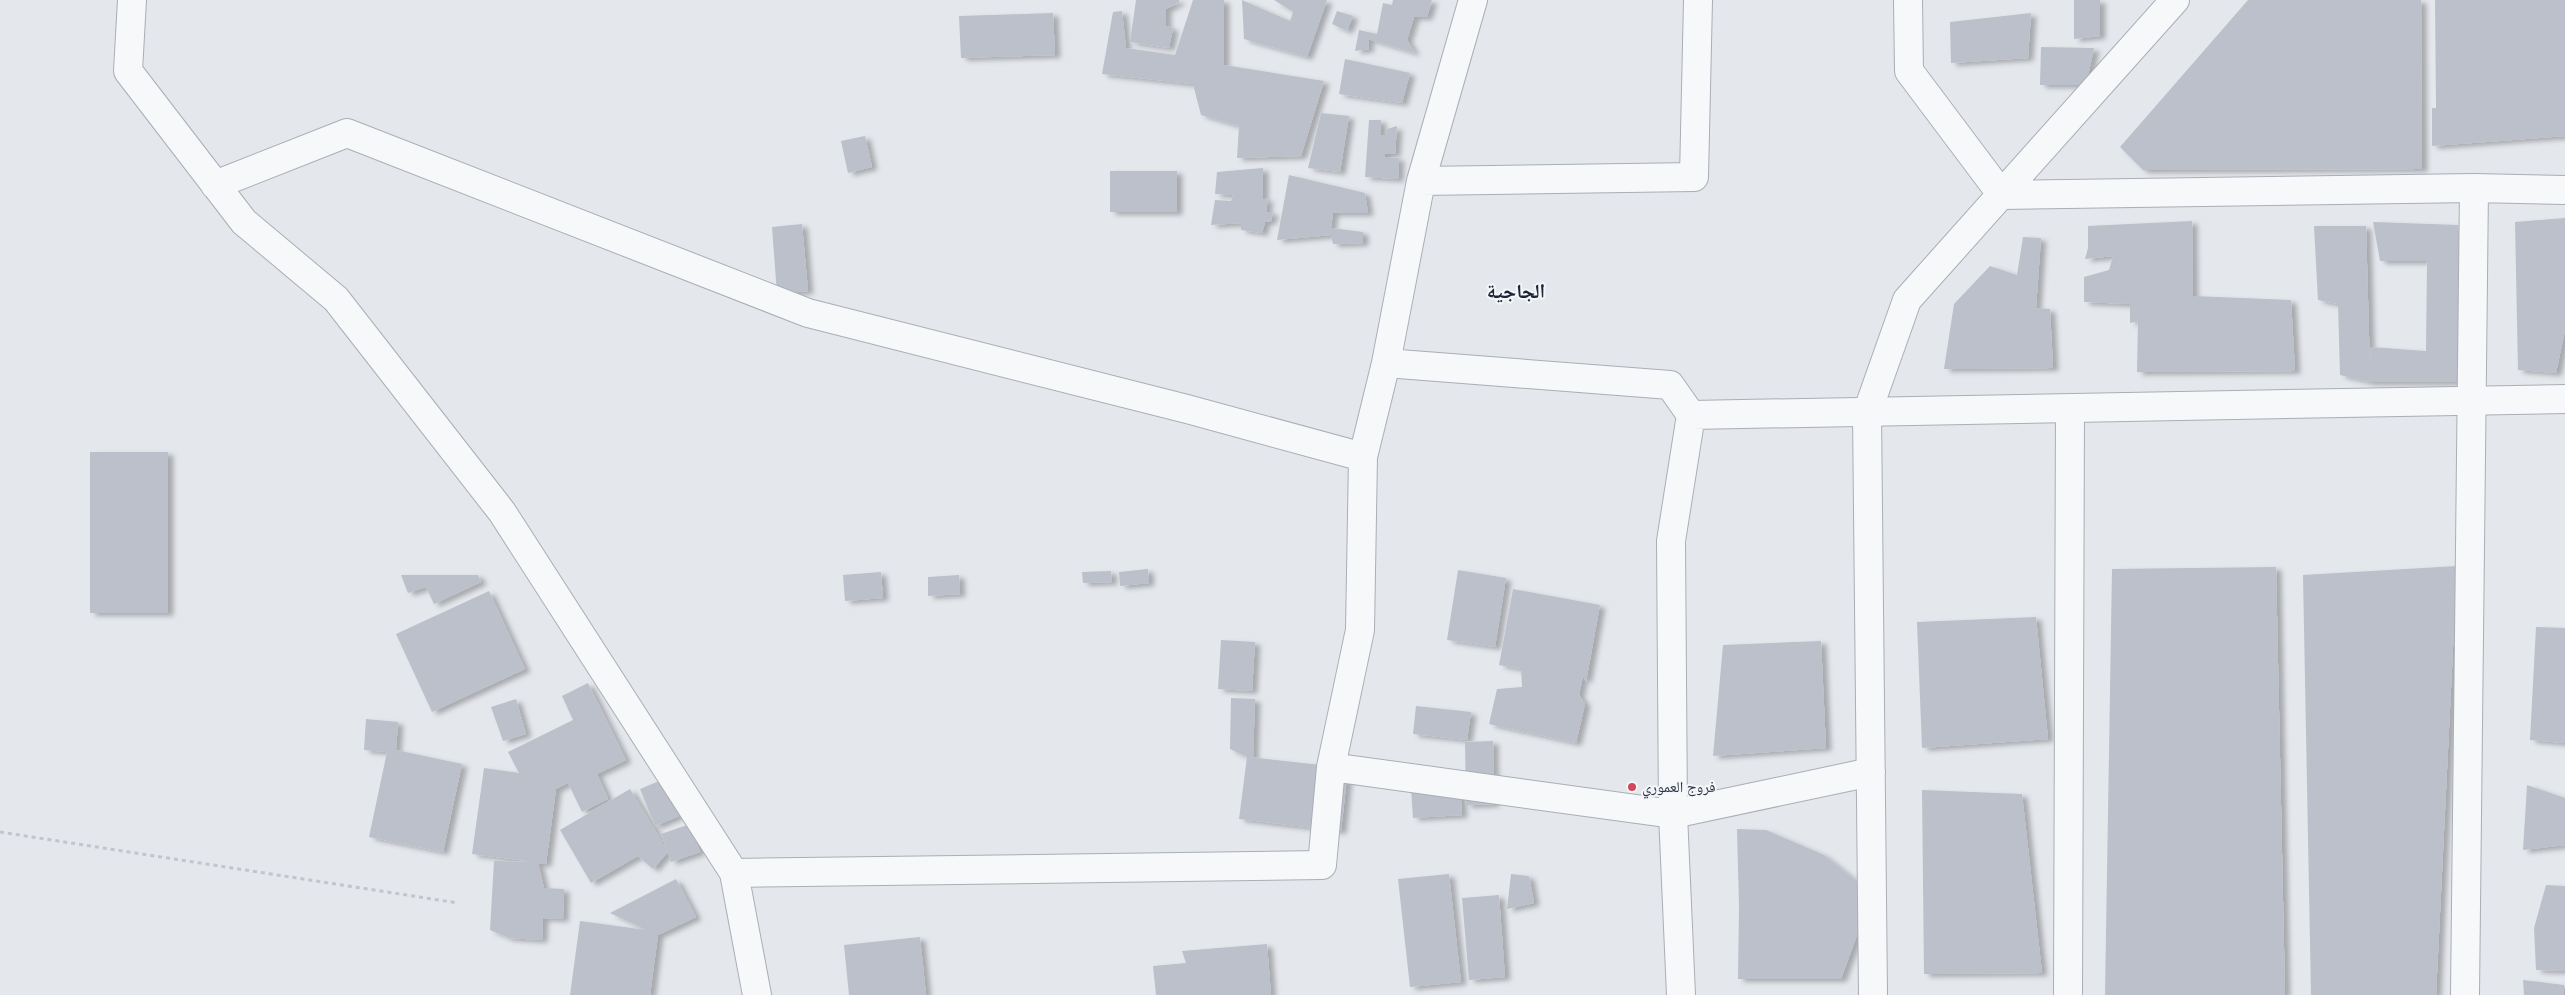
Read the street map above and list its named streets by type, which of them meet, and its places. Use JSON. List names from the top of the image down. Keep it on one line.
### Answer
{"districts":["الجاجية"],"places":["فروج العموري"]}
